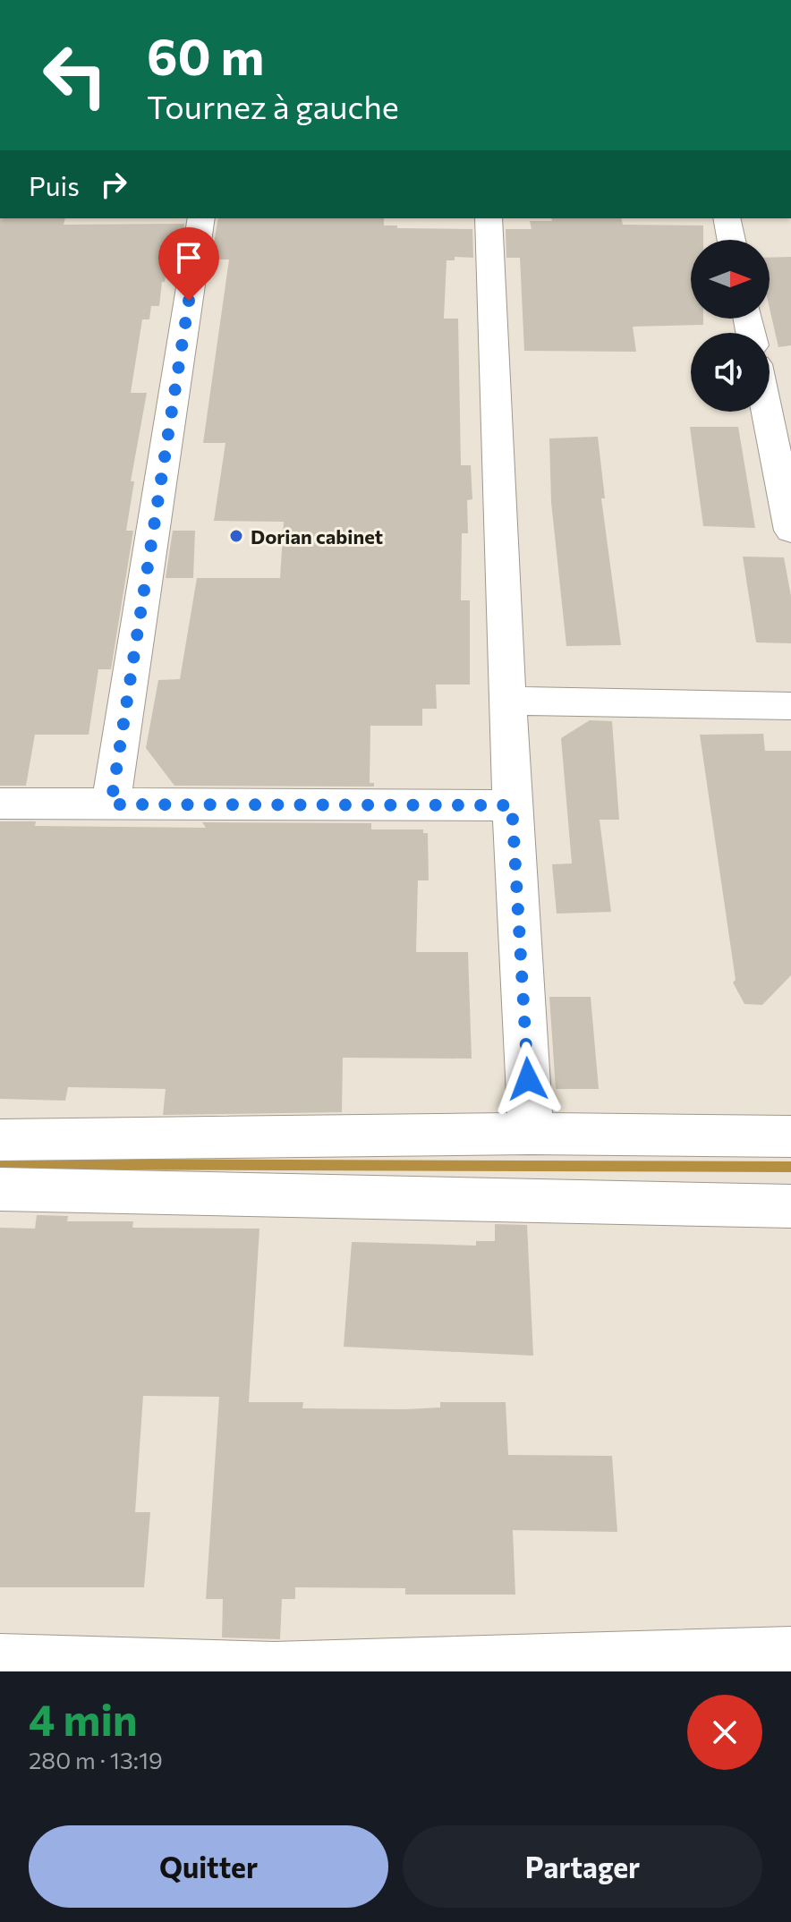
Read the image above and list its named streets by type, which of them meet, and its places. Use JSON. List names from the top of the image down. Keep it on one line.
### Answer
{"places":["Dorian cabinet"],"north":"right","page":{"turn":["60 m","Tournez à gauche"],"then":"Puis","heading":["4 min","280 m · 13:19"],"buttons":["Quitter","Partager"]}}
